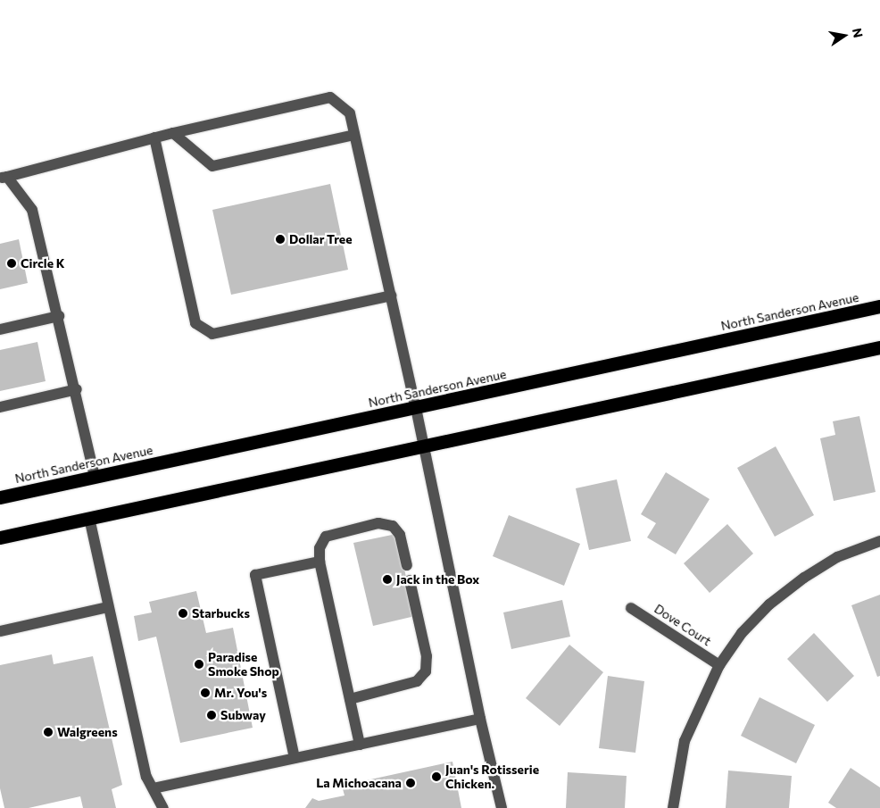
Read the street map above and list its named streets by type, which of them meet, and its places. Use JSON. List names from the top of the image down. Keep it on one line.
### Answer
{"streets":{"highway":["North Sanderson Avenue"],"street":["Dove Court"]},"places":["Dollar Tree","Circle K","Jack in the Box","Starbucks","Paradise Smoke Shop","Mr. You's","Subway","Walgreens","Juan's Rotisserie Chicken.","La Michoacana"],"north":"right"}
